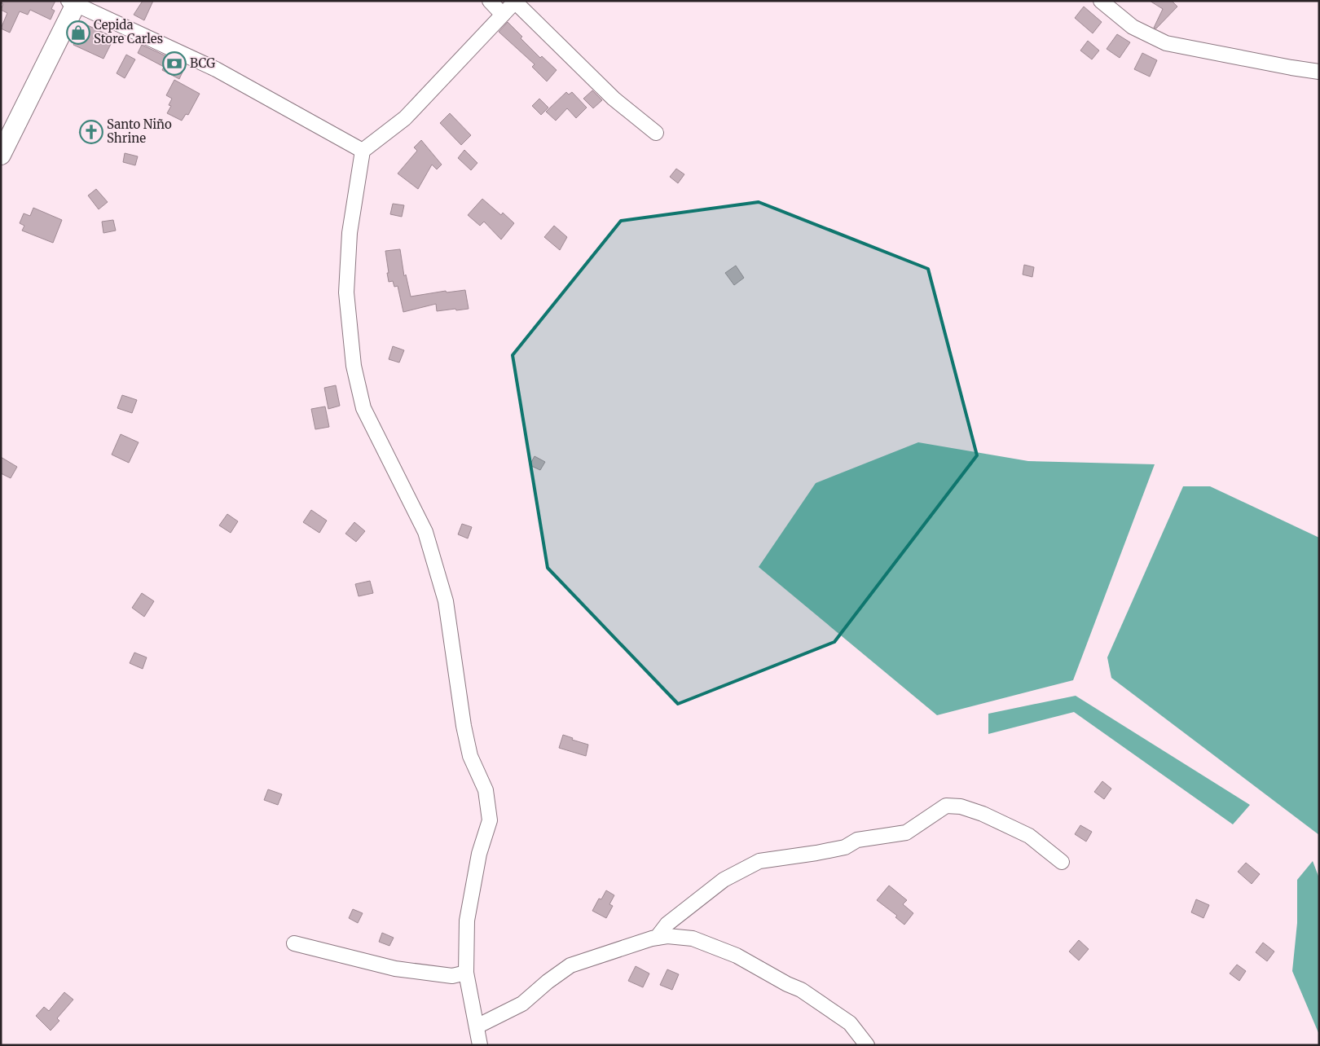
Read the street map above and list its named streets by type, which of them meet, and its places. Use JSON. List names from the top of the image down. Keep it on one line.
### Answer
{"places":{"shop":["Cepida Store Carles"],"bank":["BCG"],"church":["Santo Niño Shrine"]}}
